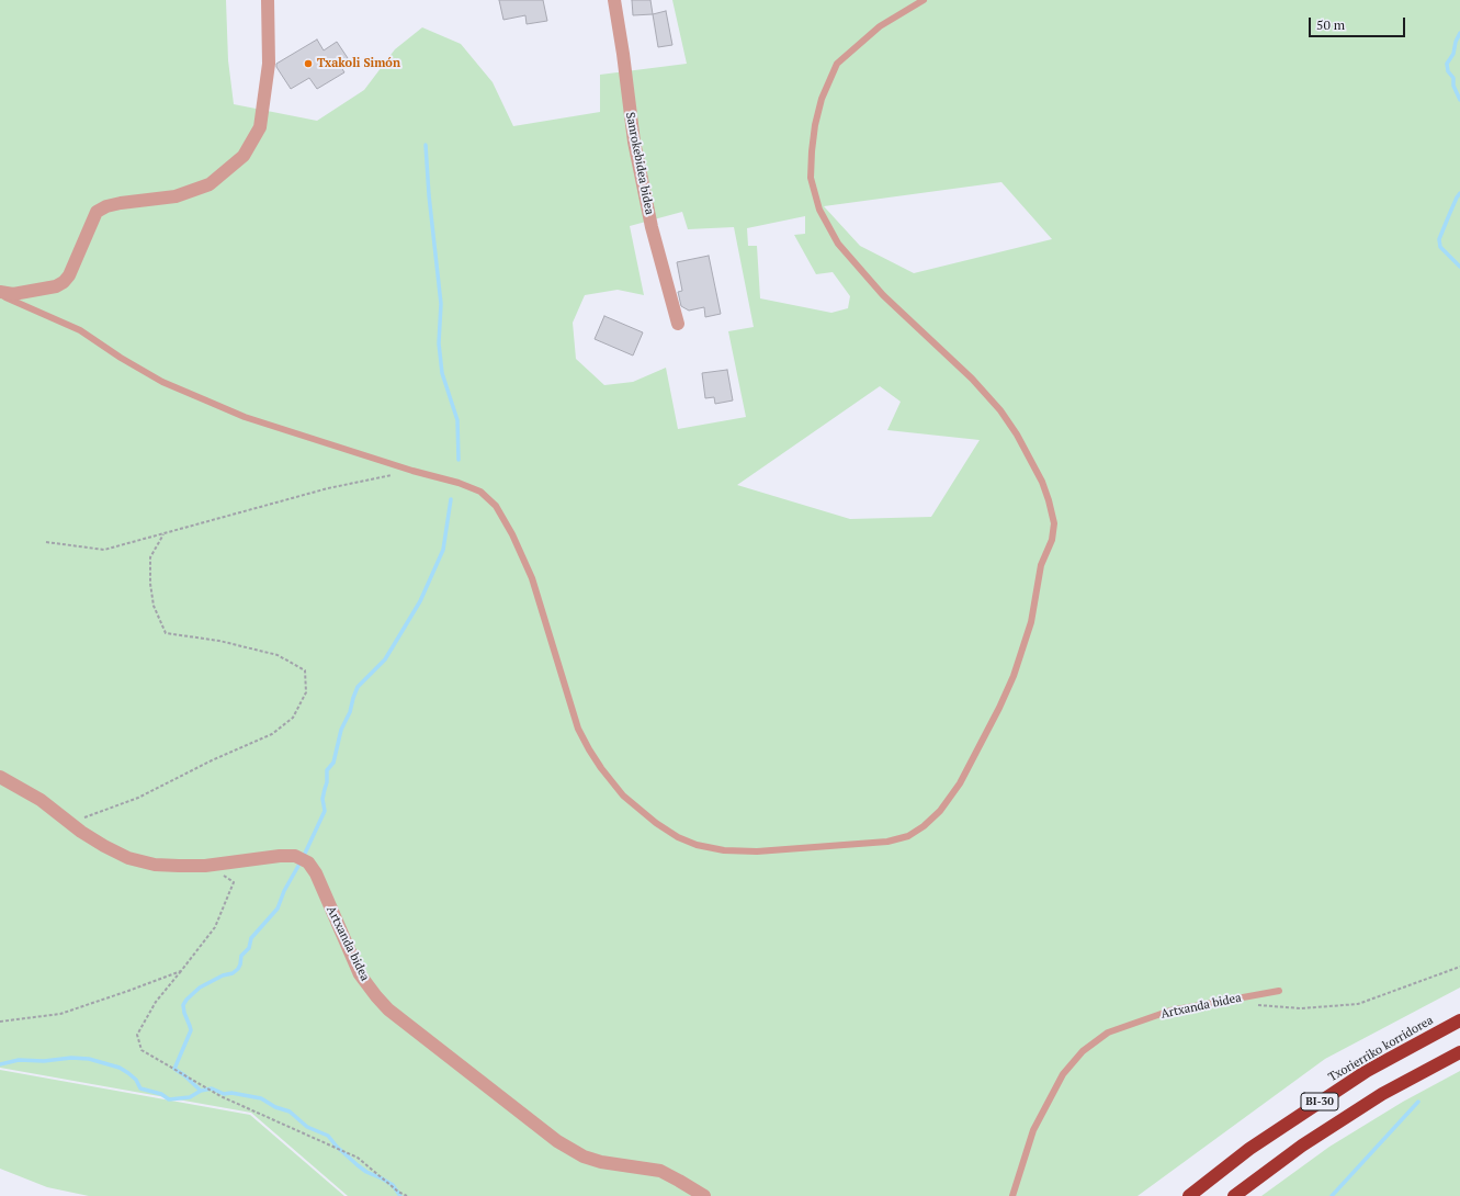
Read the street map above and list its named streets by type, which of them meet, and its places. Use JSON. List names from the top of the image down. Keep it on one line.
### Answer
{"streets":{"highway":["Txorierriko korridorea","BI-30"],"street":["Sanrokebidea bidea","Artxanda bidea"]},"places":["Txakoli Simón"],"scale_bar":"50 m"}
